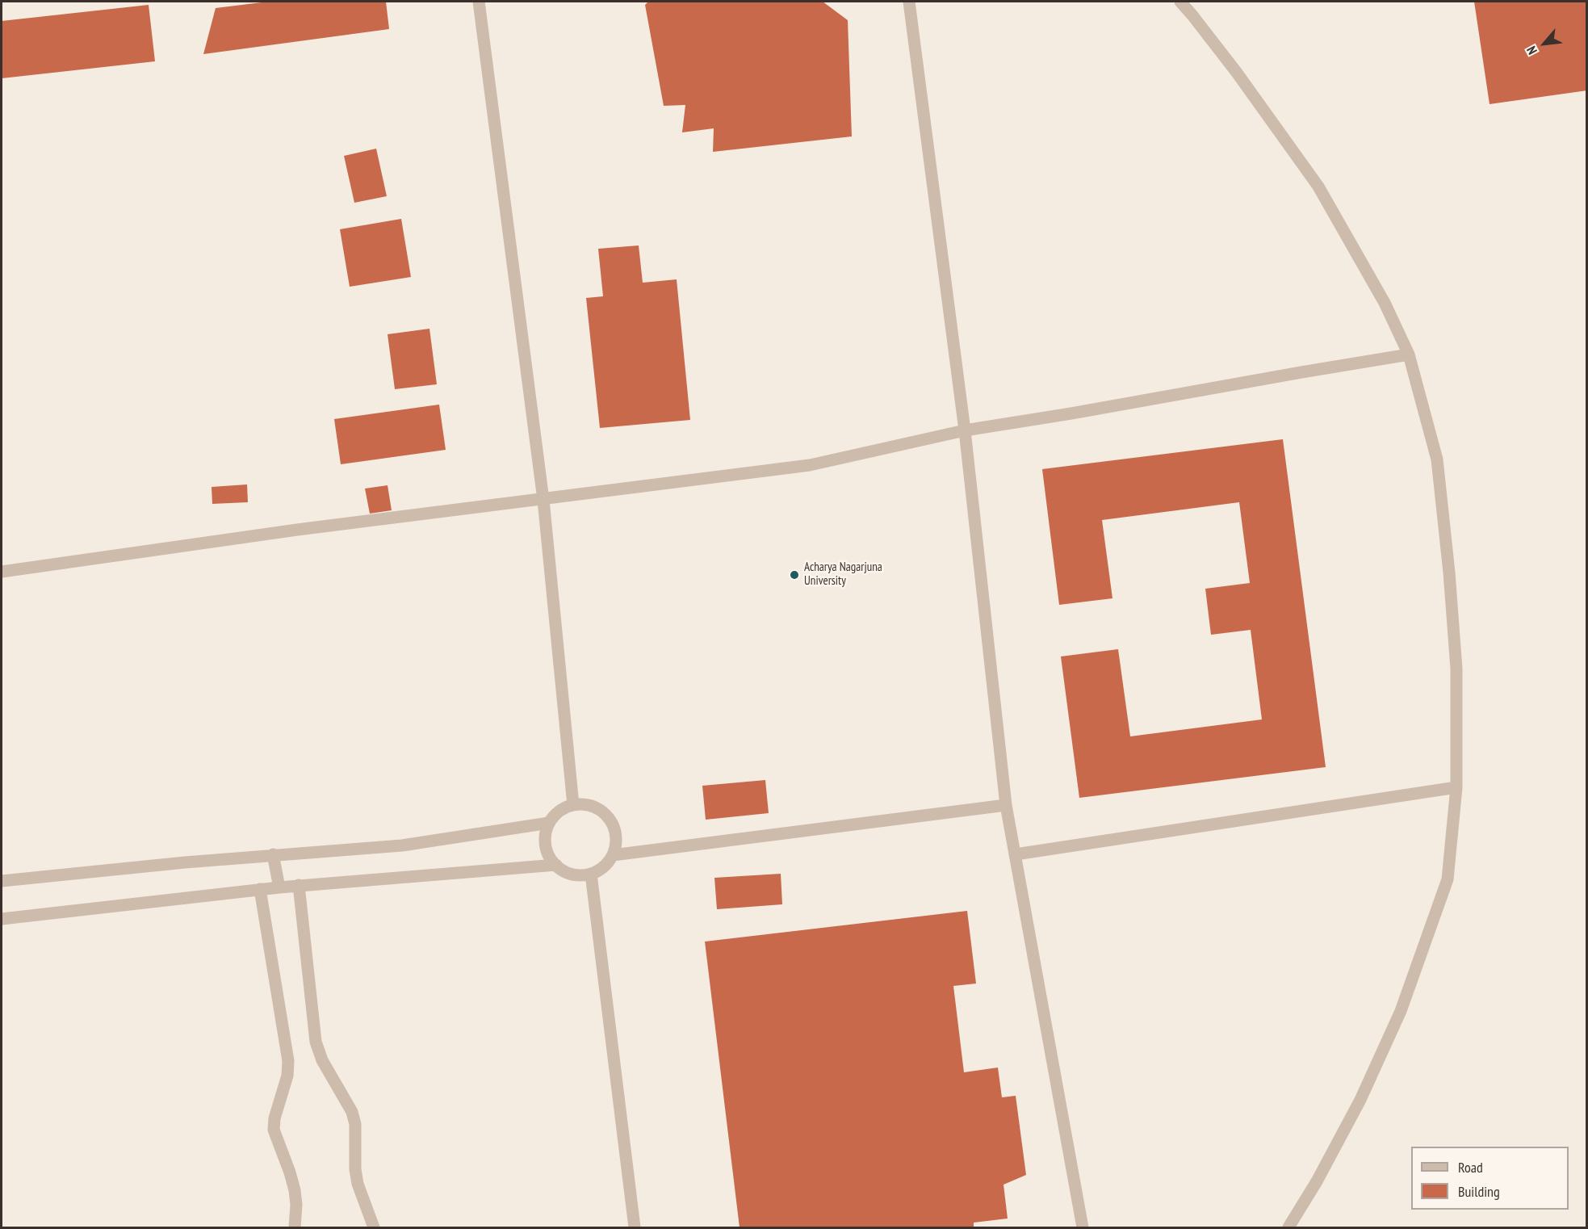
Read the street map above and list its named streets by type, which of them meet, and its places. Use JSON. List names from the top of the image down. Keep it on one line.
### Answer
{"places":["Acharya Nagarjuna University"],"legend":["Road","Building"],"north":"bottom left"}
